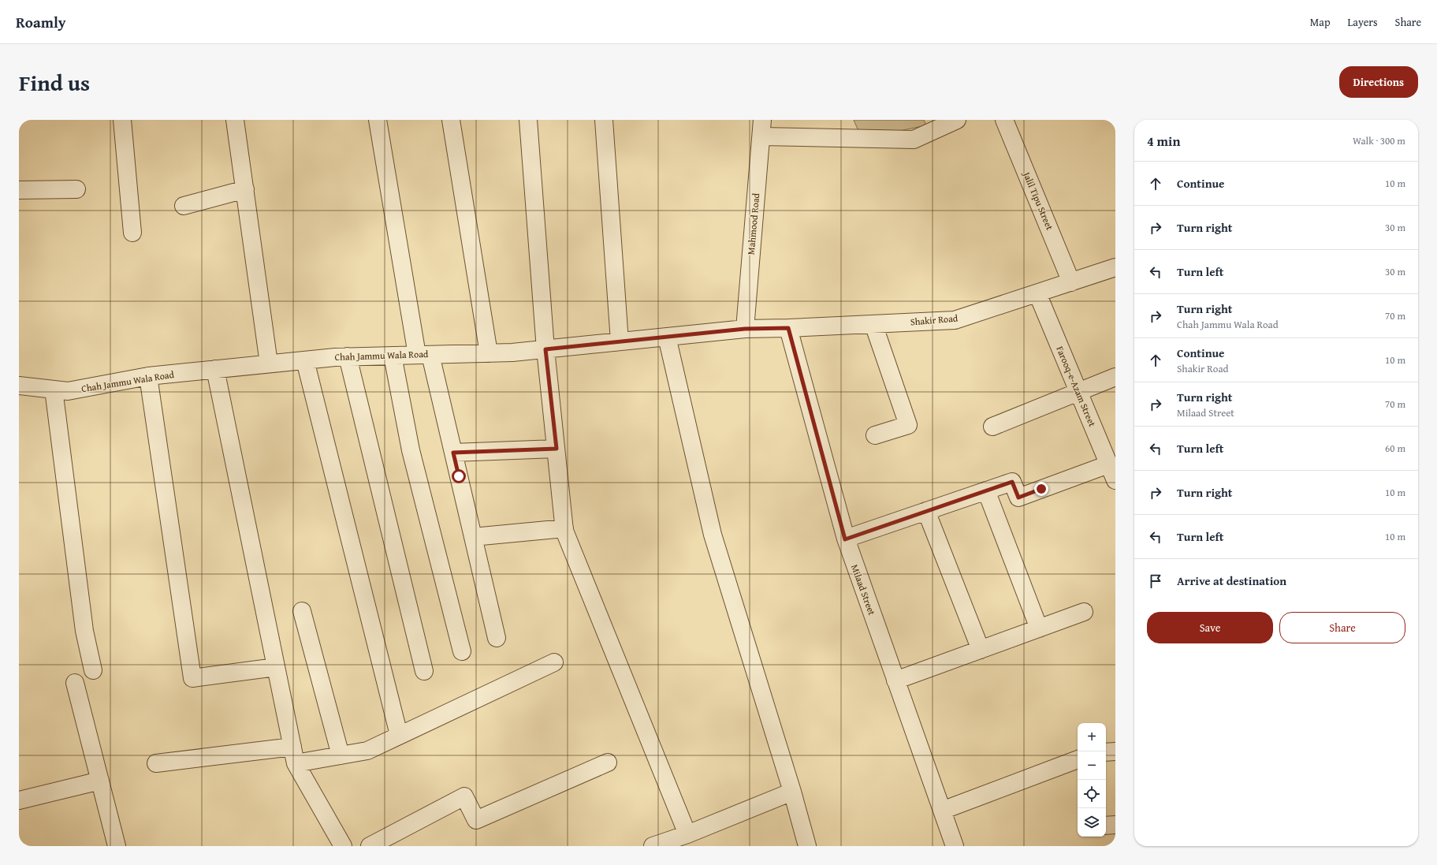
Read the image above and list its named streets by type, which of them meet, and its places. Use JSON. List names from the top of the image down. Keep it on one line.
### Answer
{"streets":{"street":["Jalil Tipu Street","Mahmood Road","Shakir Road","Chah Jammu Wala Road","Farooq-e-Azam Street","Milaad Street"]},"crossings":[["Jalil Tipu Street","Shakir Road"],["Mahmood Road","Shakir Road"],["Mahmood Road","Chah Jammu Wala Road"],["Shakir Road","Chah Jammu Wala Road"],["Shakir Road","Farooq-e-Azam Street"],["Shakir Road","Milaad Street"]],"page":{"header":"Roamly","nav":["Map","Layers","Share"],"title":"Find us","buttons":["Directions",["Save","Share"]],"heading":["4 min","Walk · 300 m"],"list":[["Continue","10 m"],["Turn right","30 m"],["Turn left","30 m"],["Turn right","Chah Jammu Wala Road","70 m"],["Continue","Shakir Road","10 m"],["Turn right","Milaad Street","70 m"],["Turn left","60 m"],["Turn right","10 m"],["Turn left","10 m"],"Arrive at destination"],"map_buttons":["+","−"]}}
